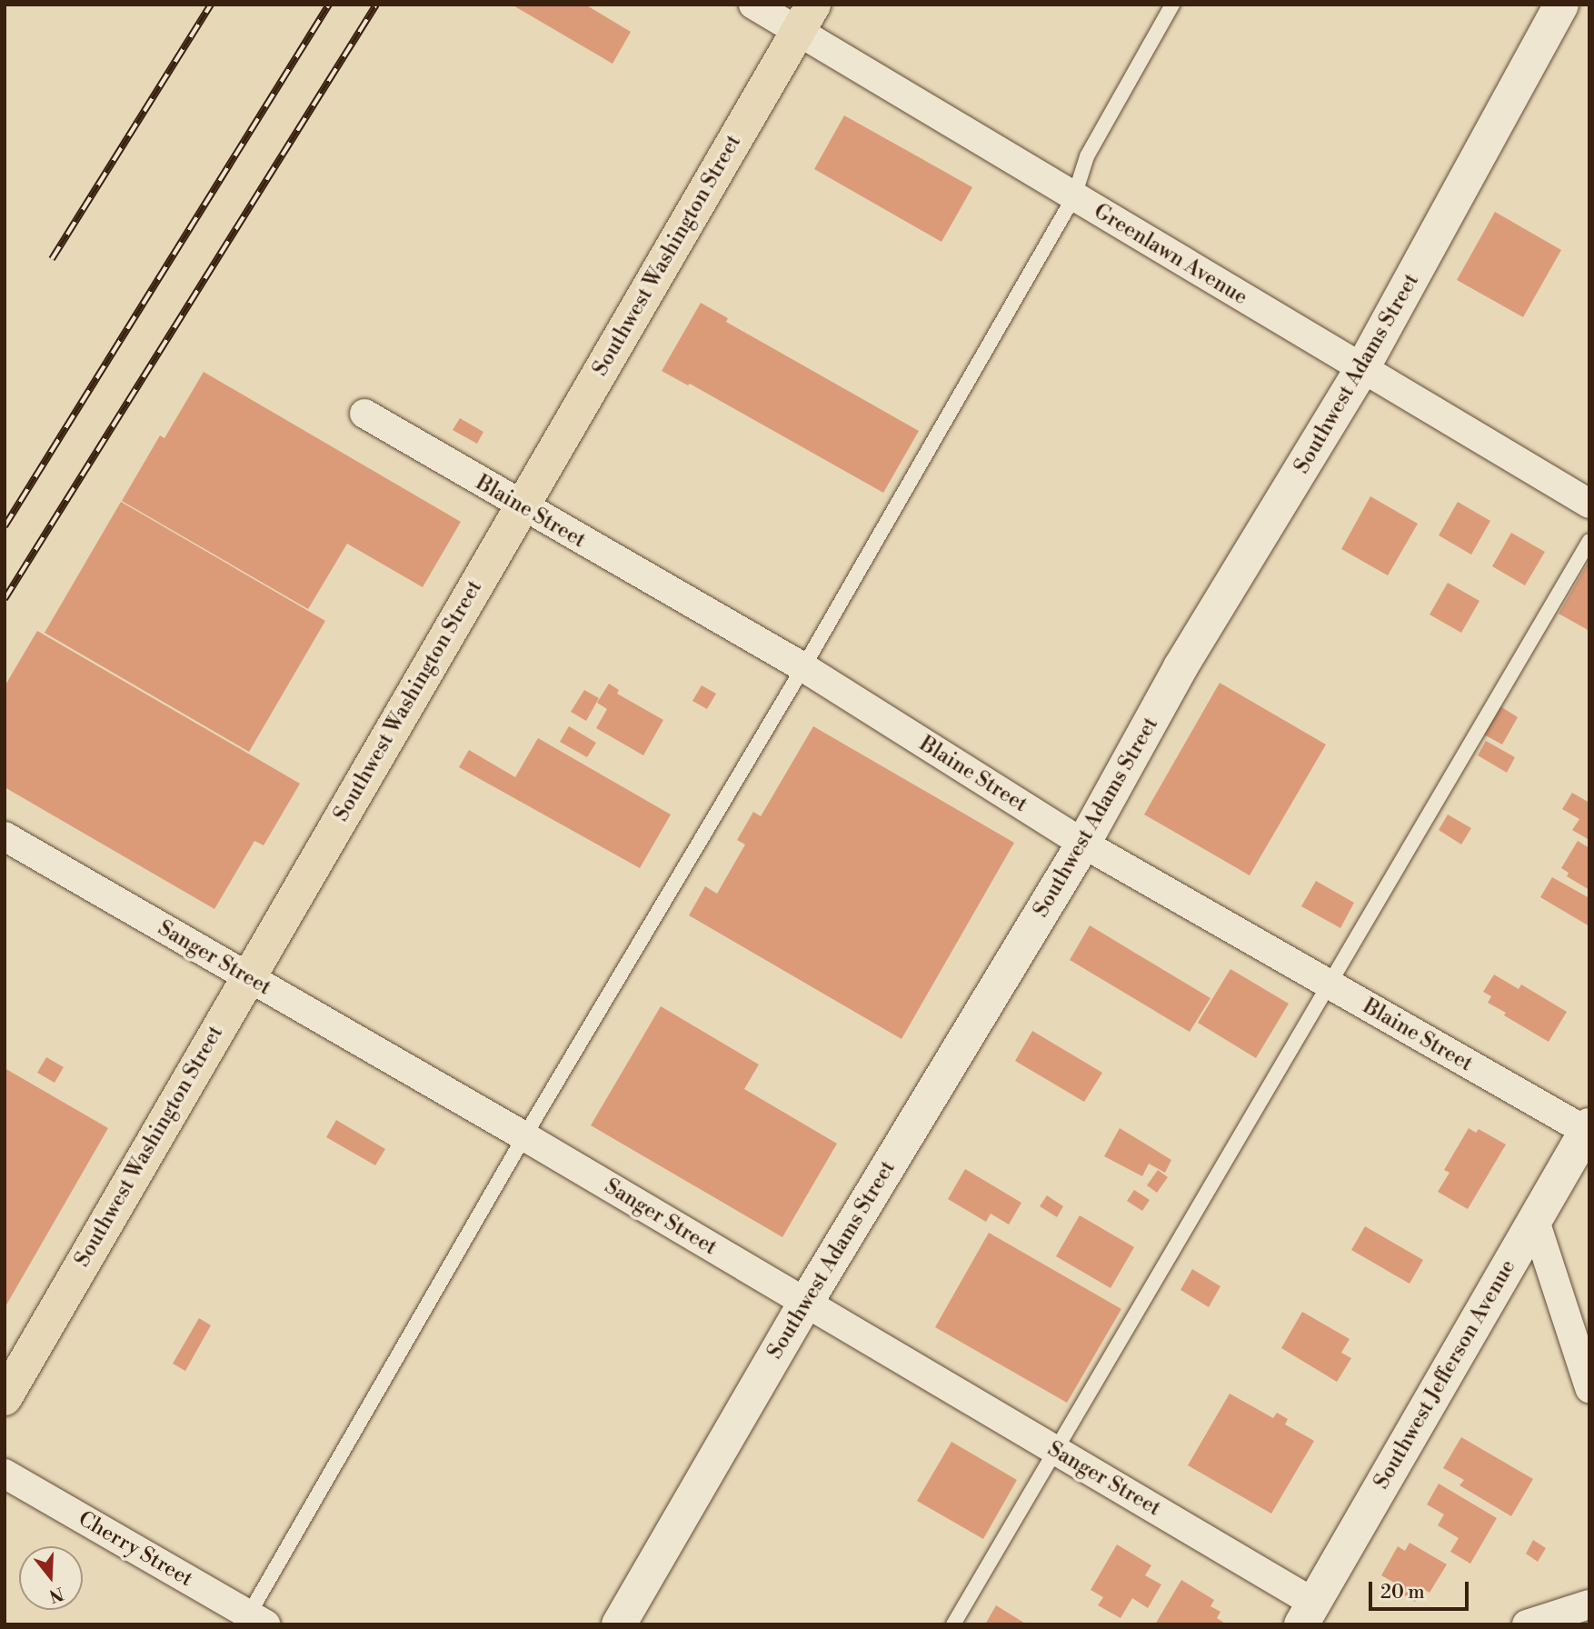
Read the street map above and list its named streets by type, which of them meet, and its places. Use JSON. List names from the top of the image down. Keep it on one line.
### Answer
{"streets":{"main road":["Southwest Washington Street","Southwest Adams Street","Southwest Jefferson Avenue"],"street":["Greenlawn Avenue","Blaine Street","Sanger Street","Cherry Street"]},"crossings":[["Greenlawn Avenue","Southwest Washington Street"],["Greenlawn Avenue","Southwest Adams Street"],["Southwest Washington Street","Blaine Street"],["Southwest Washington Street","Sanger Street"],["Southwest Adams Street","Blaine Street"],["Southwest Adams Street","Sanger Street"],["Blaine Street","Southwest Jefferson Avenue"],["Sanger Street","Southwest Jefferson Avenue"]],"scale_bar":"20 m","north":"bottom"}
